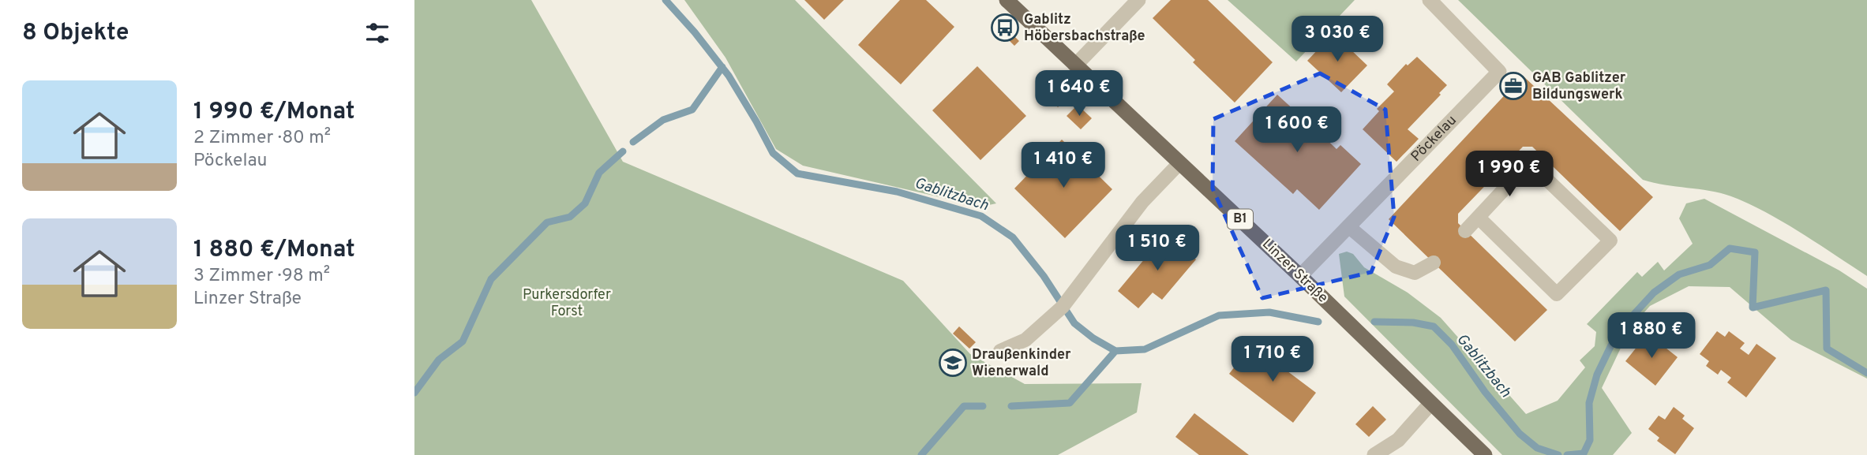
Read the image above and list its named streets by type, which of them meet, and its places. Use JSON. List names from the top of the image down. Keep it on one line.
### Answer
{"streets":{"main road":["B1","Linzer Straße"],"street":["Pöckelau"]},"crossings":[["Pöckelau","Linzer Straße"]],"water":["Gablitzbach"],"parks":["Purkersdorfer Forst"],"places":{"bus stop":["Gablitz Höbersbachstraße"],"office":["GAB Gablitzer Bildungswerk"],"school or university":["Draußenkinder Wienerwald"]},"page":{"heading":"8 Objekte","price":["3 030 €","1 640 €","1 600 €","1 410 €","1 990 €","1 510 €","1 880 €","1 710 €"],"list":[{"name":"1 990 €/Monat","note":"2 Zimmer · 80 m² · Pöckelau"},{"name":"1 880 €/Monat","note":"3 Zimmer · 98 m² · Linzer Straße"}]}}
